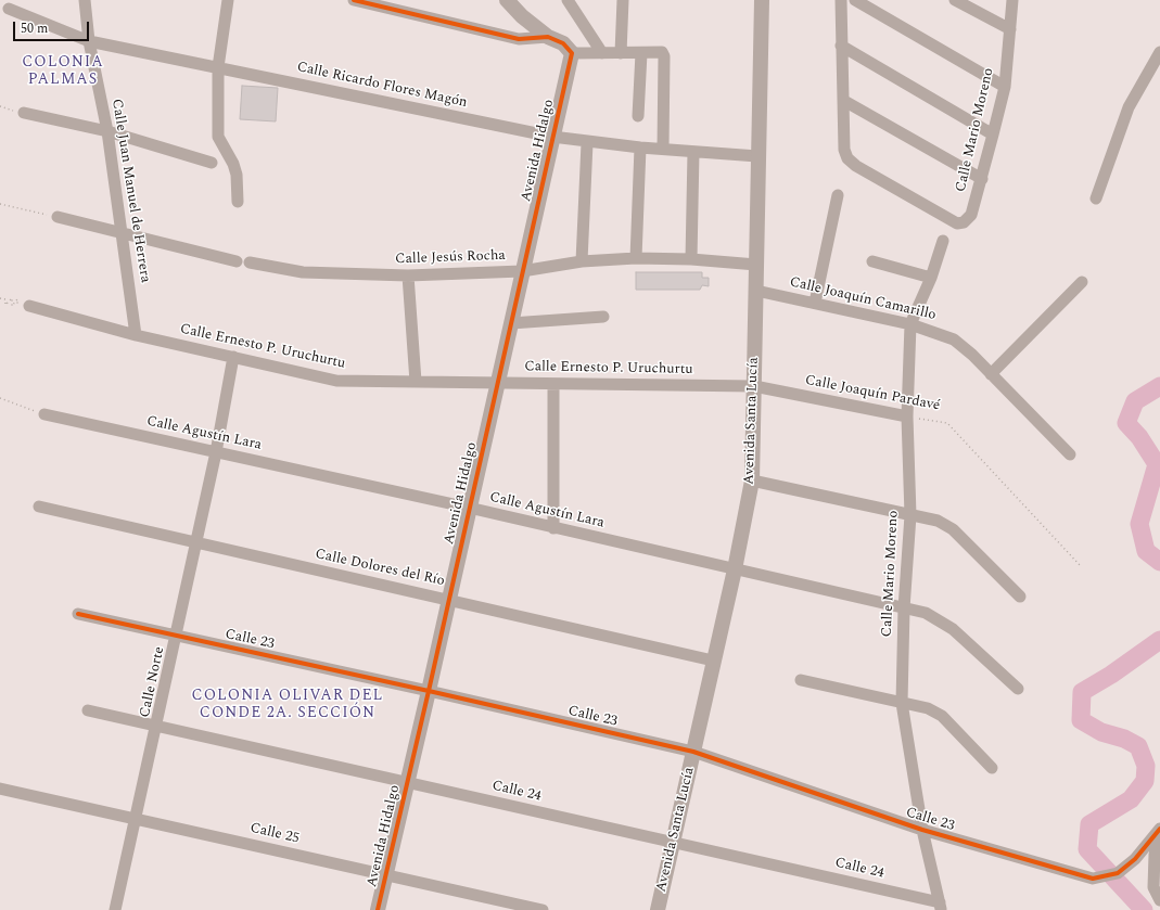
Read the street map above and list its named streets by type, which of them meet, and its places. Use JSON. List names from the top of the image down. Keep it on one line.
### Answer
{"streets":{"street":["Calle Ricardo Flores Magón","Calle Mario Moreno","Avenida Hidalgo","Calle Juan Manuel de Herrera","Calle Jesús Rocha","Calle Joaquín Camarillo","Calle Ernesto P. Uruchurtu","Calle Joaquín Pardavé","Avenida Santa Lucía","Calle Agustín Lara","Calle Dolores del Río","Calle 23","Calle Norte","Calle 24","Calle 25"]},"crossings":[["Calle Ricardo Flores Magón","Avenida Hidalgo"],["Calle Ricardo Flores Magón","Calle Juan Manuel de Herrera"],["Calle Ricardo Flores Magón","Avenida Santa Lucía"],["Calle Mario Moreno","Calle Joaquín Camarillo"],["Calle Mario Moreno","Calle Joaquín Pardavé"],["Calle Mario Moreno","Calle Agustín Lara"],["Calle Mario Moreno","Calle 23"],["Calle Mario Moreno","Calle 24"],["Avenida Hidalgo","Calle Jesús Rocha"],["Avenida Hidalgo","Calle Ernesto P. Uruchurtu"],["Avenida Hidalgo","Calle Agustín Lara"],["Avenida Hidalgo","Calle Dolores del Río"],["Avenida Hidalgo","Calle 23"],["Avenida Hidalgo","Calle 24"],["Avenida Hidalgo","Calle 25"],["Calle Juan Manuel de Herrera","Calle Ernesto P. Uruchurtu"],["Calle Jesús Rocha","Avenida Santa Lucía"],["Calle Joaquín Camarillo","Avenida Santa Lucía"],["Calle Ernesto P. Uruchurtu","Calle Joaquín Pardavé"],["Calle Ernesto P. Uruchurtu","Avenida Santa Lucía"],["Calle Ernesto P. Uruchurtu","Calle Norte"],["Calle Joaquín Pardavé","Avenida Santa Lucía"],["Avenida Santa Lucía","Calle Agustín Lara"],["Avenida Santa Lucía","Calle Dolores del Río"],["Avenida Santa Lucía","Calle 23"],["Avenida Santa Lucía","Calle 24"],["Calle Agustín Lara","Calle Norte"],["Calle Dolores del Río","Calle Norte"],["Calle 23","Calle Norte"],["Calle Norte","Calle 24"],["Calle Norte","Calle 25"]],"districts":["COLONIA PALMAS","COLONIA OLIVAR DEL CONDE 2A. SECCIÓN"],"scale_bar":"50 m"}
